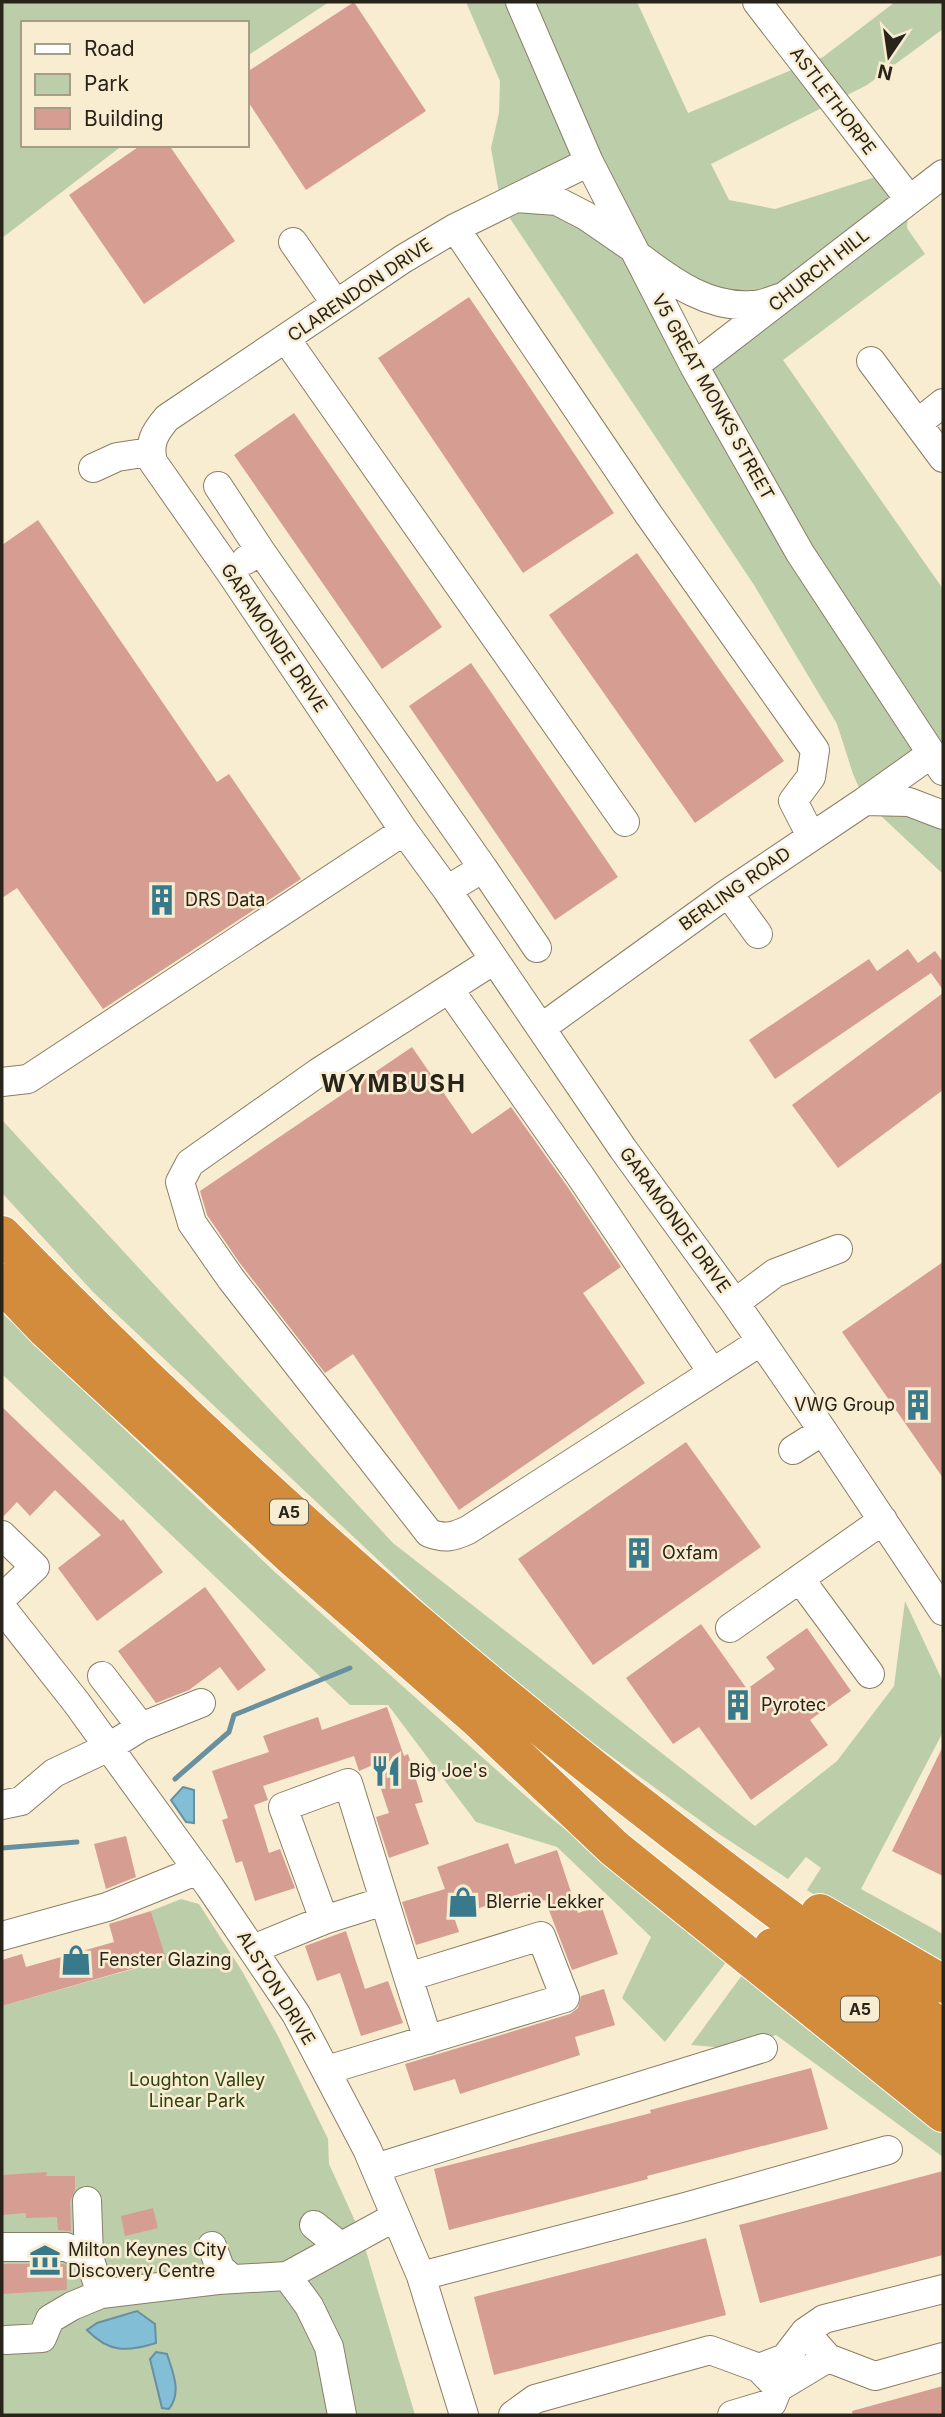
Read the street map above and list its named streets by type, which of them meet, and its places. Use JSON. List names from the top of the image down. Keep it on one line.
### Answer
{"streets":{"highway":["A5"],"street":["ASTLETHORPE","CHURCH HILL","CLARENDON DRIVE","V5 GREAT MONKS STREET","GARAMONDE DRIVE","BERLING ROAD","ALSTON DRIVE"]},"crossings":[["ASTLETHORPE","CHURCH HILL"],["CHURCH HILL","V5 GREAT MONKS STREET"],["CLARENDON DRIVE","V5 GREAT MONKS STREET"],["CLARENDON DRIVE","GARAMONDE DRIVE"],["V5 GREAT MONKS STREET","BERLING ROAD"],["GARAMONDE DRIVE","BERLING ROAD"]],"districts":["WYMBUSH"],"parks":["Loughton Valley Linear Park"],"places":{"building":["DRS Data","VWG Group","Oxfam","Pyrotec"],"restaurant":["Big Joe's"],"shop":["Blerrie Lekker","Fenster Glazing"],"museum":["Milton Keynes City Discovery Centre"]},"legend":["Road","Park","Building"],"north":"bottom"}
